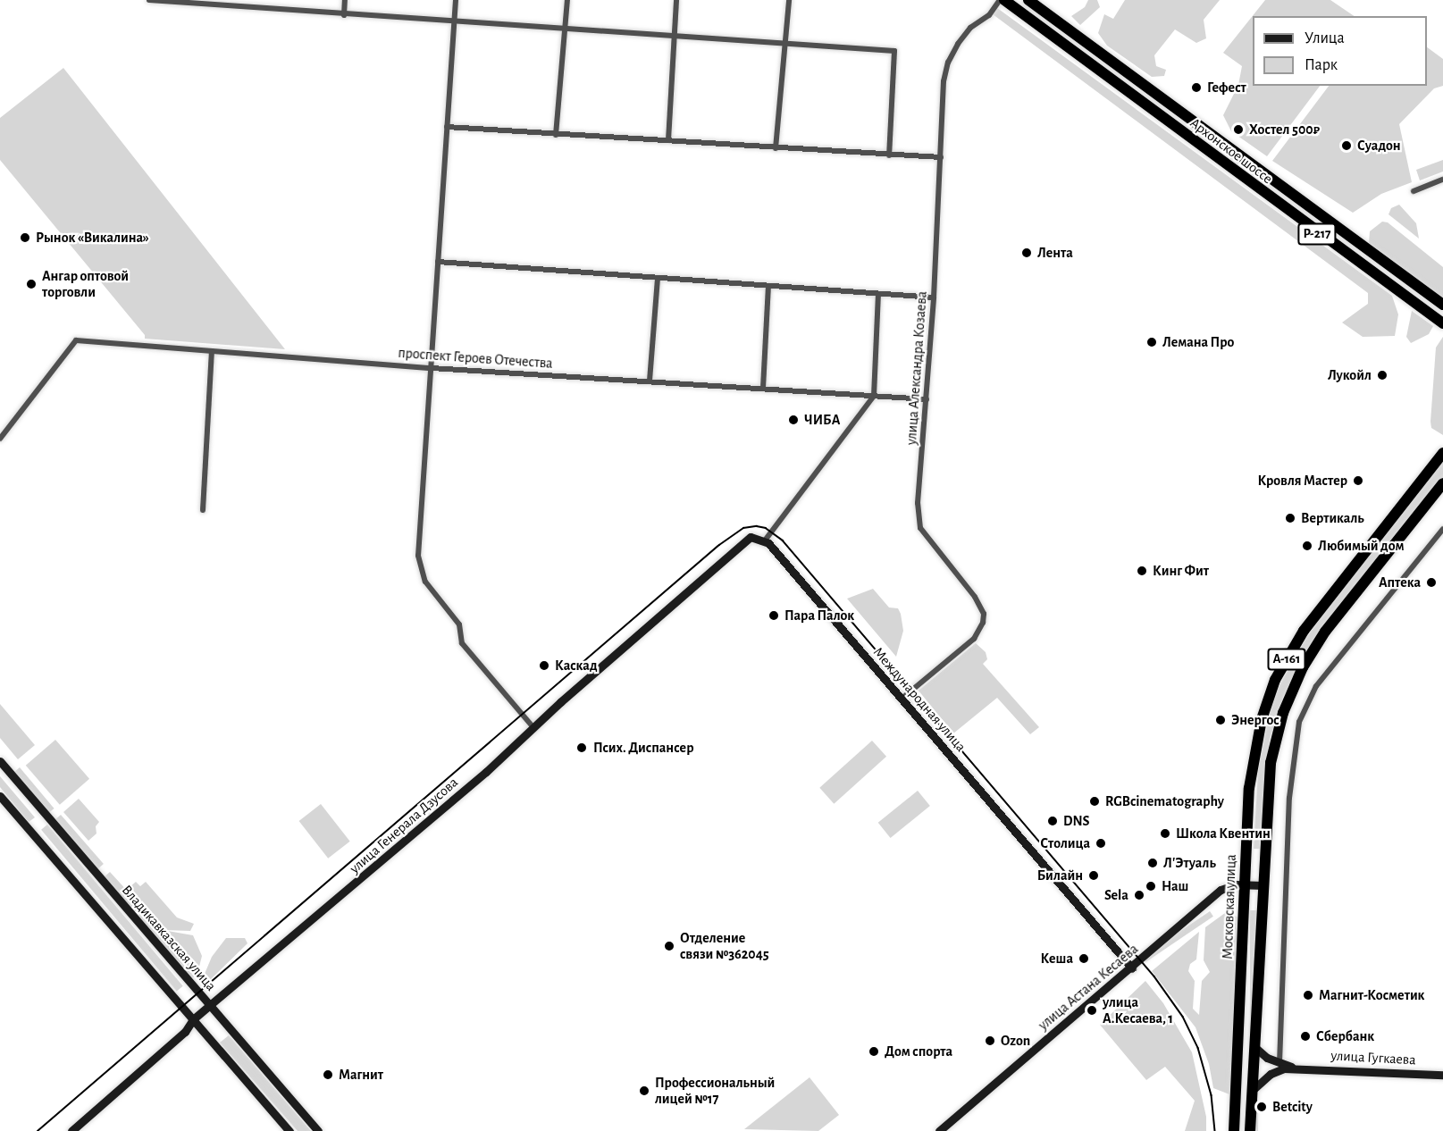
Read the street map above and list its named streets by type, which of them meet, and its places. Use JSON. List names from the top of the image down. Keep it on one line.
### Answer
{"streets":{"highway":["Архонское шоссе","Р-217","А-161","Московская улица"],"street":["проспект Героев Отечества","улица Александра Козаева","Международная улица","улица Генерала Дзусова","Владикавказская улица","улица Астана Кесаева","улица Гугкаева"]},"crossings":[["проспект Героев Отечества","улица Александра Козаева"],["улица Александра Козаева","Международная улица"],["А-161","улица Астана Кесаева"],["А-161","улица Гугкаева"],["Международная улица","улица Генерала Дзусова"],["Международная улица","улица Астана Кесаева"],["улица Генерала Дзусова","Владикавказская улица"],["Московская улица","улица Астана Кесаева"]],"places":["Гефест","Хостел 500₽","Суадон","Рынок «Викалина»","Лента","Ангар оптовой торговли","Лемана Про","Лукойл","ЧИБА","Кровля Мастер","Вертикаль","Любимый дом","Кинг Фит","Аптека","Пара Палок","Каскад","Энергос","Псих. Диспансер","RGBcinematography","DNS","Школа Квентин","Столица","Л'Этуаль","Билайн","Наш","Sela","Отделение связи №362045","Кеша","Магнит-Косметик","улица А.Кесаева, 1","Сбербанк","Ozon","Дом спорта","Магнит","Профессиональный лицей №17","Betcity"],"legend":["Улица","Парк"]}
